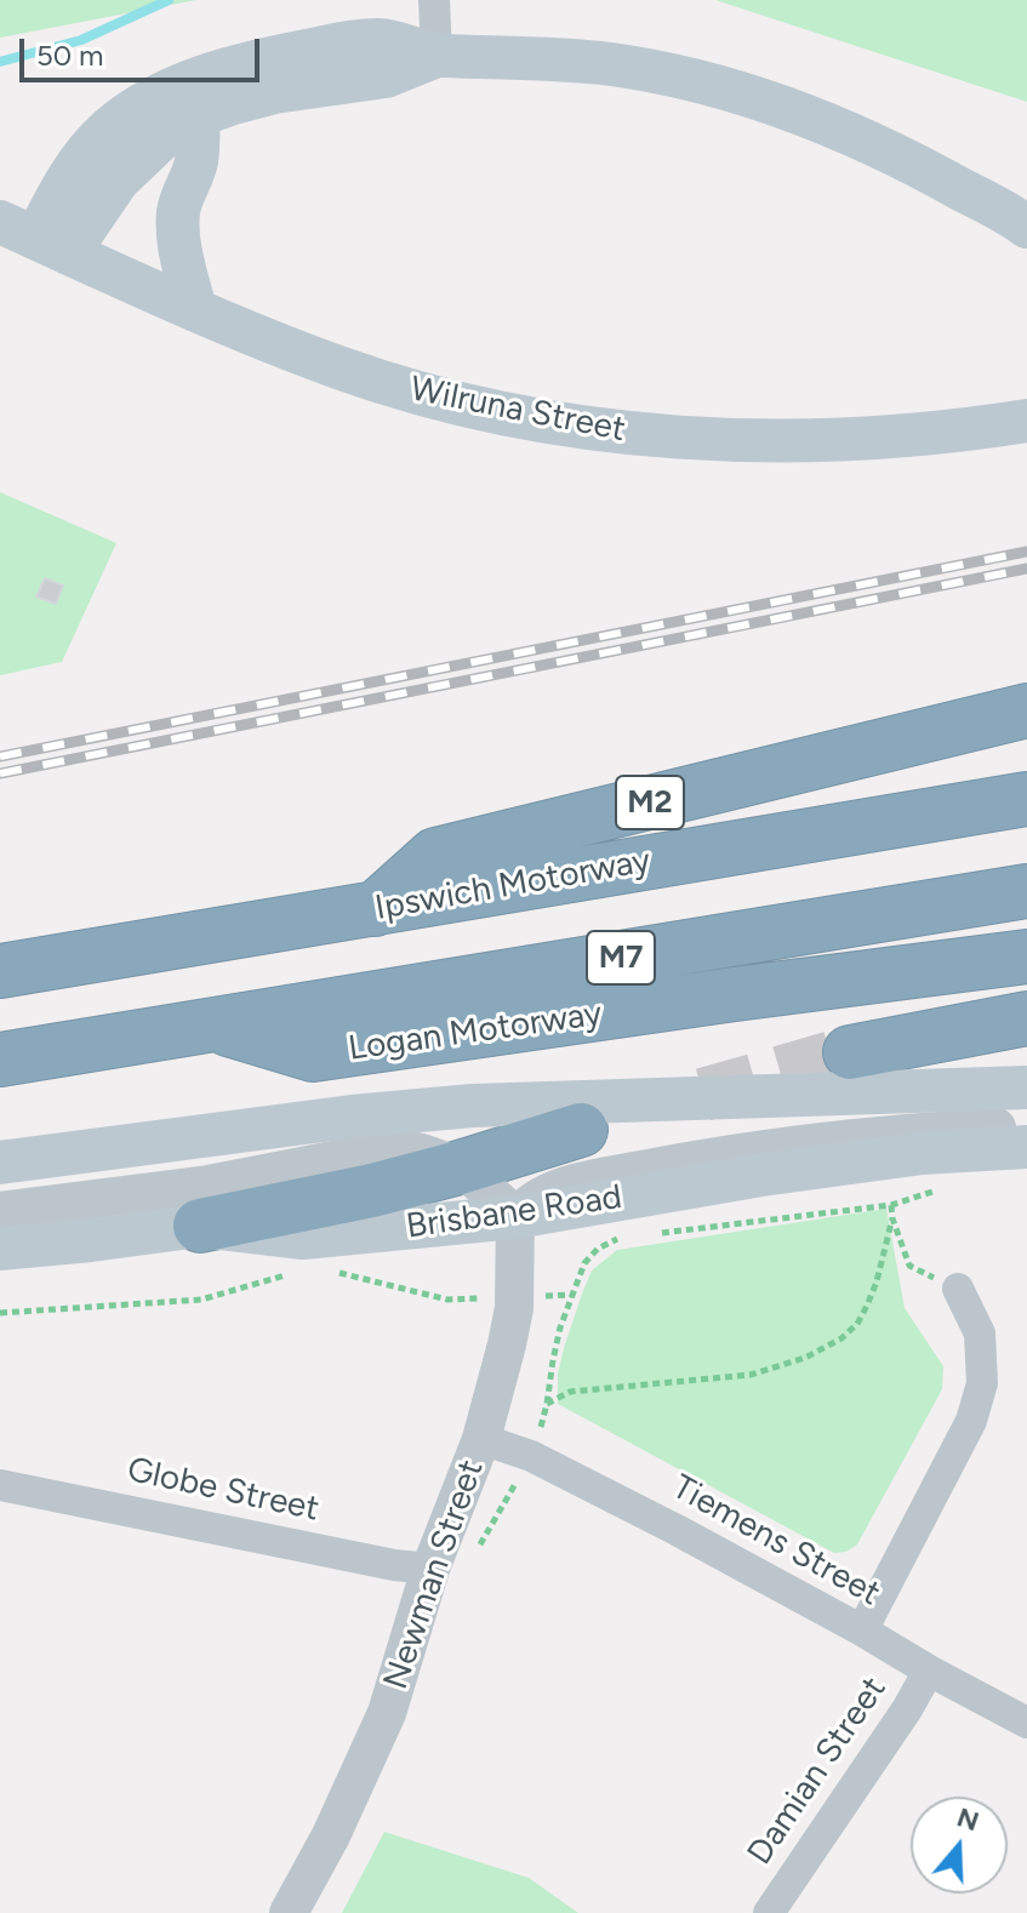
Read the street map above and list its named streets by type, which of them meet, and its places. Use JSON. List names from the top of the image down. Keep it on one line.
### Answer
{"streets":{"highway":["M2","Ipswich Motorway","M7","Logan Motorway"],"main road":["Wilruna Street","Brisbane Road"],"street":["Globe Street","Tiemens Street","Newman Street","Damian Street"]},"crossings":[["M2","Ipswich Motorway"],["M7","Logan Motorway"],["Brisbane Road","Newman Street"],["Globe Street","Newman Street"],["Tiemens Street","Newman Street"],["Tiemens Street","Damian Street"]],"scale_bar":"50 m","north":"top"}
